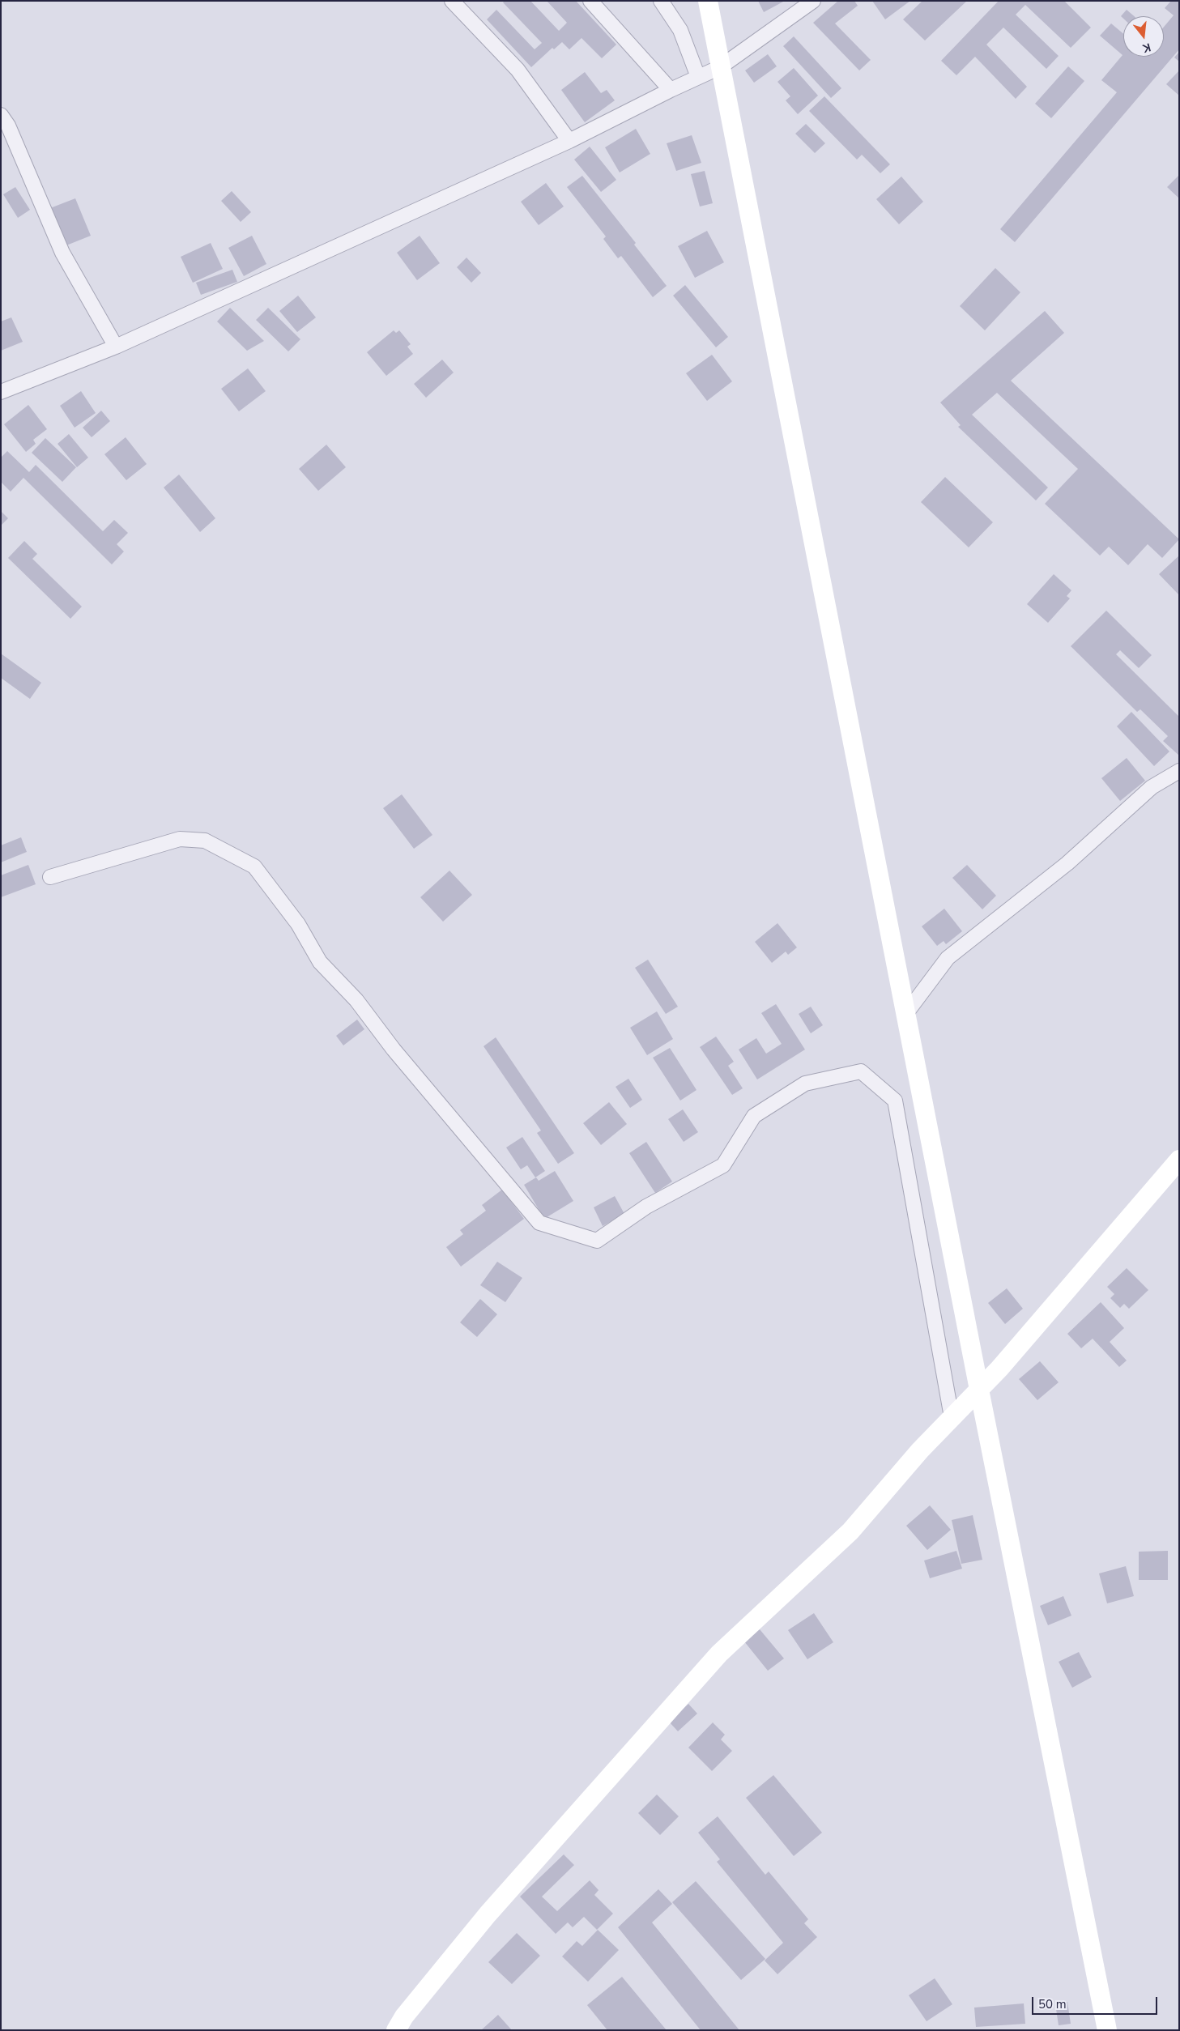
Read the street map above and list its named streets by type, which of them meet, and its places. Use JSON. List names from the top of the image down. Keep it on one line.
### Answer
{"scale_bar":"50 m","north":"bottom"}
